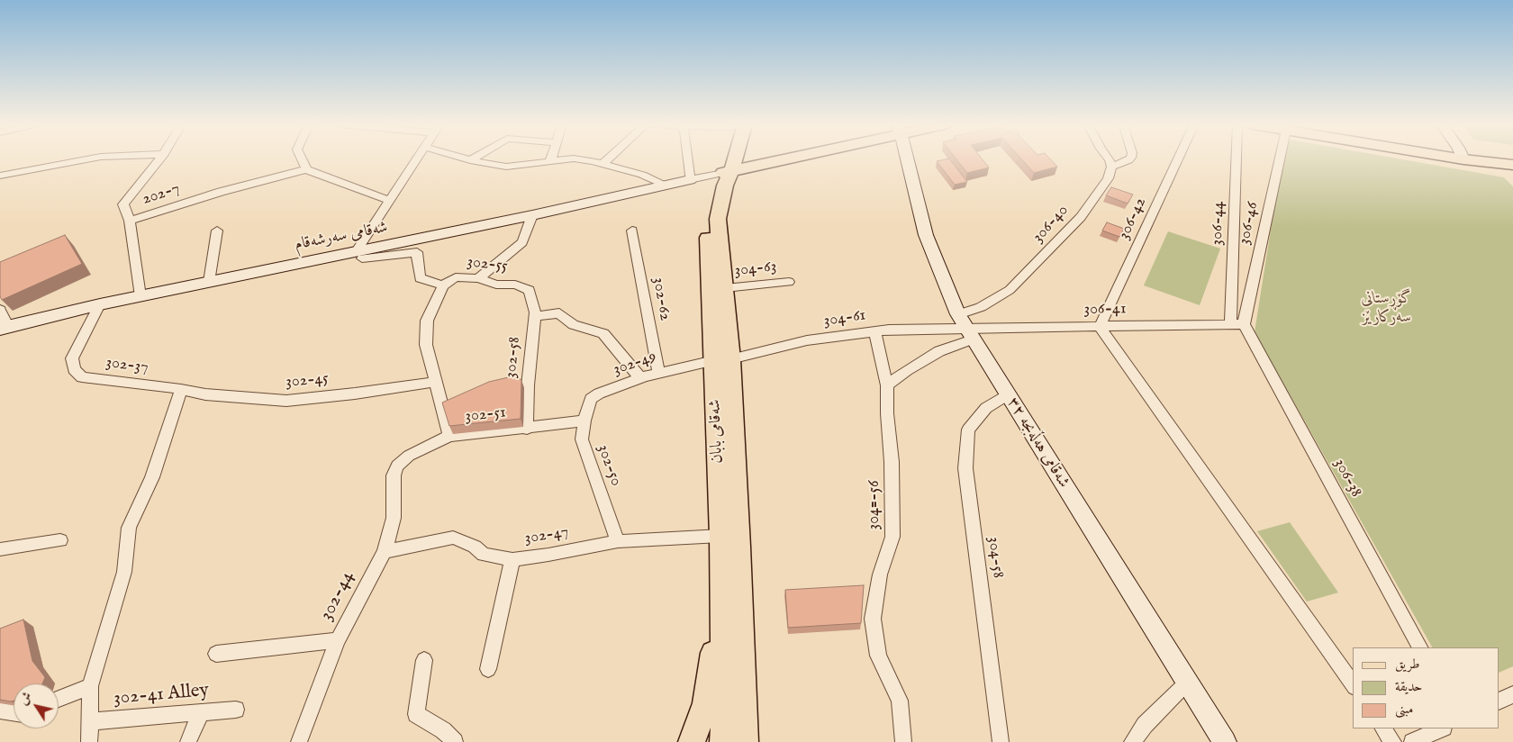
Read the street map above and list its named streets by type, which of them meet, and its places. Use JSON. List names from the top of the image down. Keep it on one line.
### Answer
{"streets":{"main road":["شەقامی بابان"],"street":["202-7","306-42","306-44","306-46","306-40","شەقامی سەرشەقام","302-55","304-63","302-62","306-41","304-61","302-58","302-49","302-37","302-45","302-51","شەقامی هەڵەبجە ٣٢","302-50","306-38","304=-56","302-47","304-58","302-44","302-41 Alley"]},"crossings":[["306-42","306-41"],["306-44","306-46"],["306-44","306-41"],["306-44","306-38"],["306-46","306-41"],["306-46","306-38"],["306-40","306-41"],["306-40","304-61"],["306-40","شەقامی هەڵەبجە ٣٢"],["شەقامی سەرشەقام","302-37"],["302-55","302-58"],["302-62","302-49"],["306-41","304-61"],["306-41","شەقامی هەڵەبجە ٣٢"],["306-41","306-38"],["304-61","302-49"],["304-61","شەقامی بابان"],["304-61","شەقامی هەڵەبجە ٣٢"],["304-61","304=-56"],["302-58","302-51"],["302-49","302-50"],["302-37","302-45"],["302-51","302-50"],["302-51","302-44"],["شەقامی بابان","302-47"],["شەقامی هەڵەبجە ٣٢","304-58"],["302-50","302-47"],["302-47","302-44"]],"parks":["گۆڕستانی سەرکارێز"],"legend":["طريق","حديقة","مبنى"],"north":"top left"}
